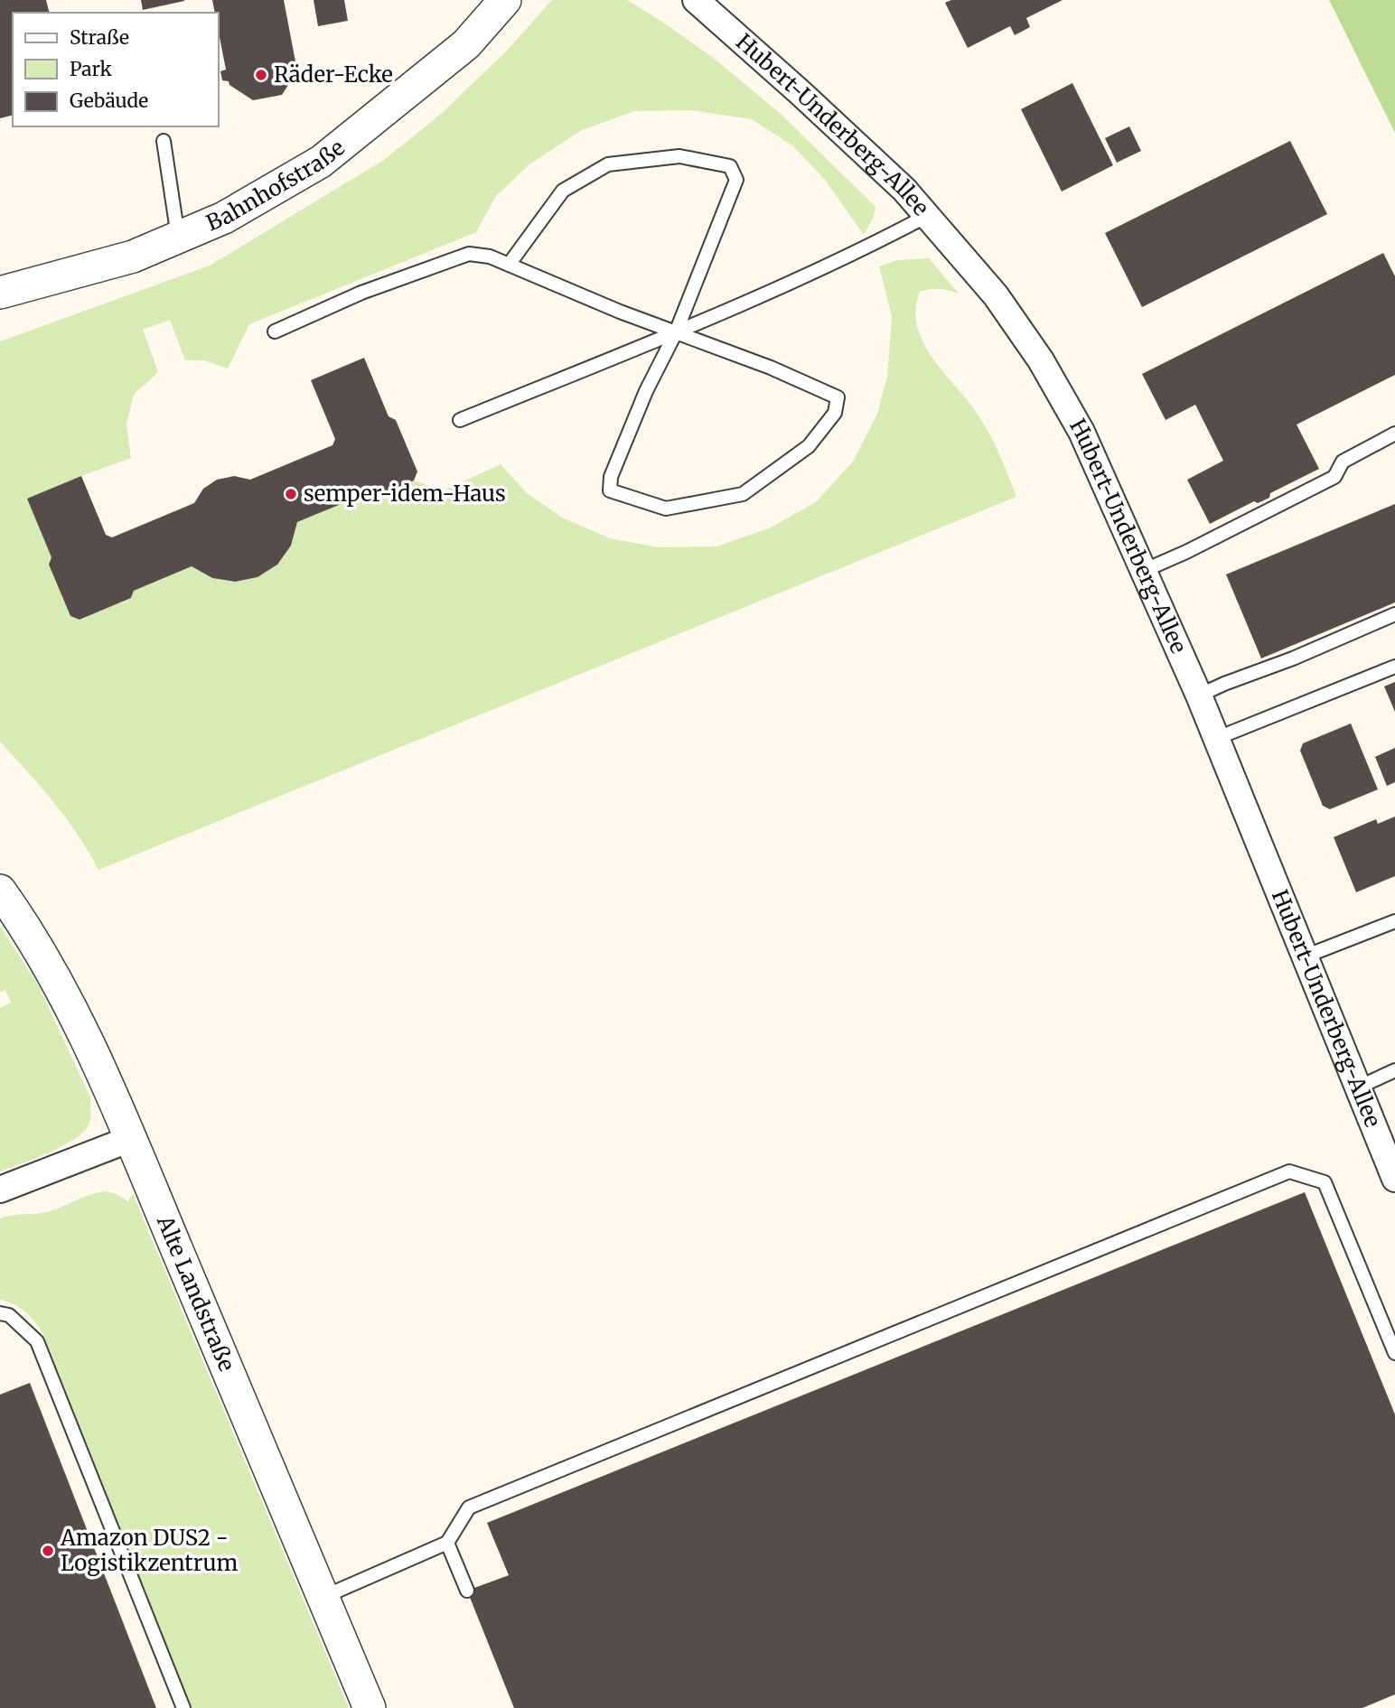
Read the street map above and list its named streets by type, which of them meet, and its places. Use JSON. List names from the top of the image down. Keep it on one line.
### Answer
{"streets":{"street":["Hubert-Underberg-Allee","Bahnhofstraße","Alte Landstraße"]},"places":["Räder-Ecke","semper-idem-Haus","Amazon DUS2 - Logistikzentrum"],"legend":["Straße","Park","Gebäude"]}
